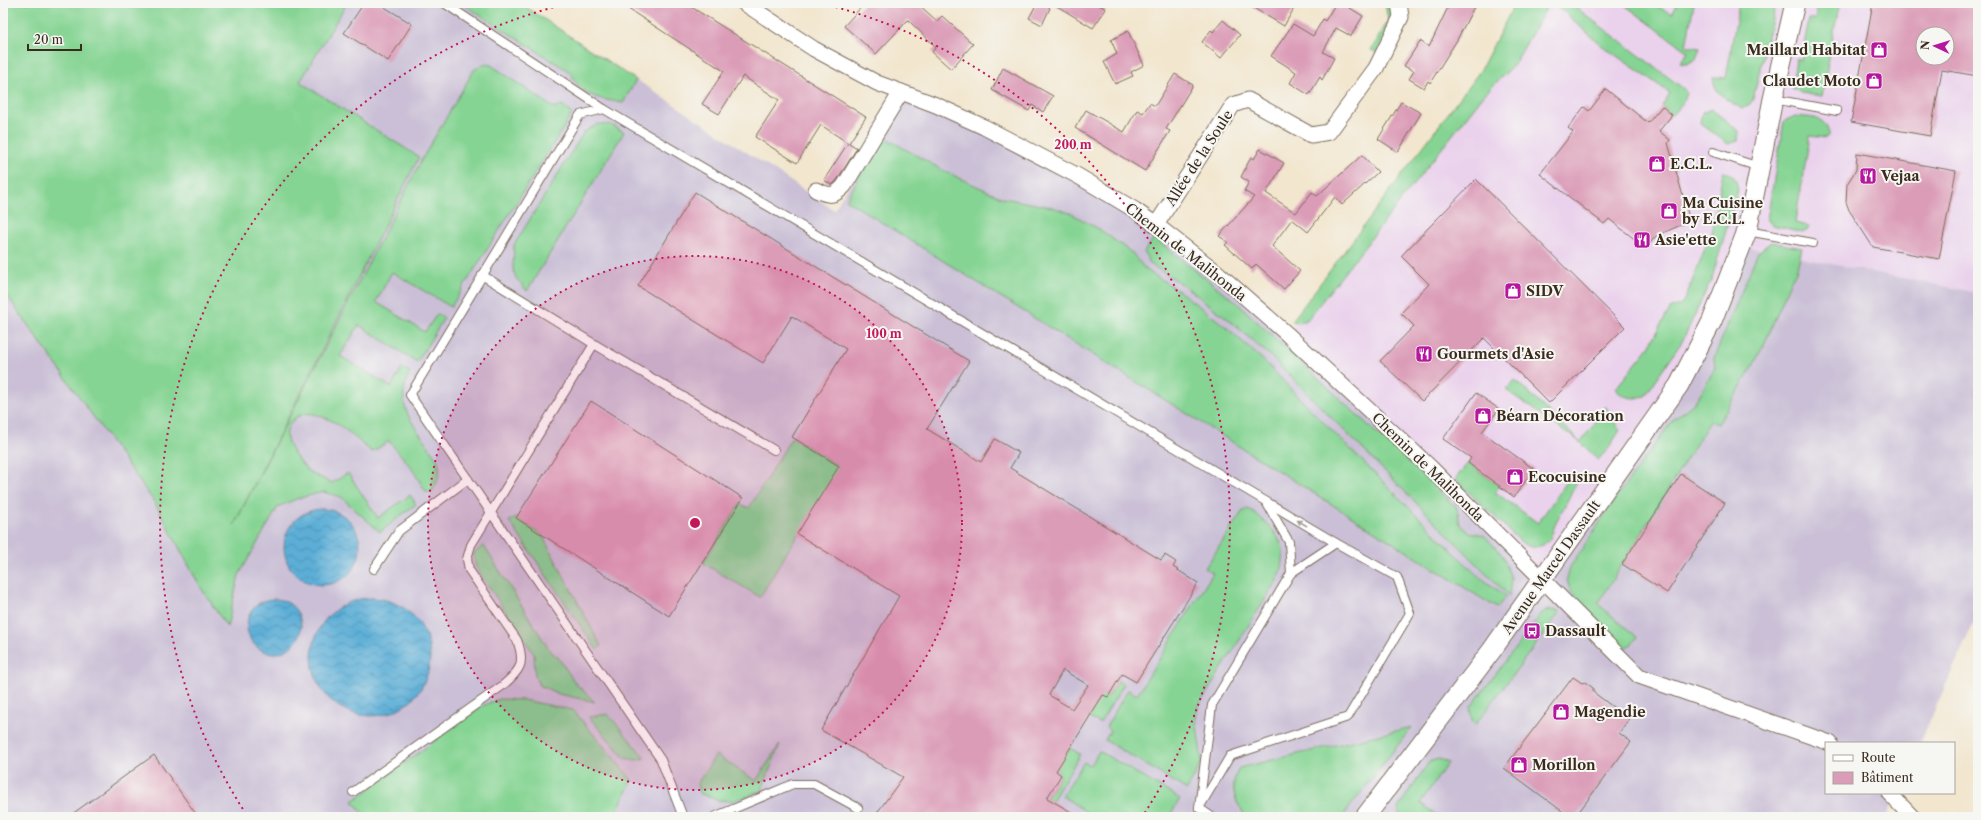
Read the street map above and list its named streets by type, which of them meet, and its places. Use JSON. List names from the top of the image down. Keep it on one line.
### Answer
{"streets":{"street":["Allée de la Soule","Chemin de Malihonda","Avenue Marcel Dassault"]},"crossings":[["Allée de la Soule","Chemin de Malihonda"],["Chemin de Malihonda","Avenue Marcel Dassault"]],"places":{"shop":["Maillard Habitat","Claudet Moto","E.C.L.","Ma Cuisine by E.C.L.","SIDV","Béarn Décoration","Ecocuisine","Magendie","Morillon"],"restaurant":["Vejaa","Asie'ette","Gourmets d'Asie"],"bus stop":["Dassault"]},"legend":["Route","Bâtiment"],"scale_bar":"20 m","north":"left","rings":["200 m","100 m"]}
